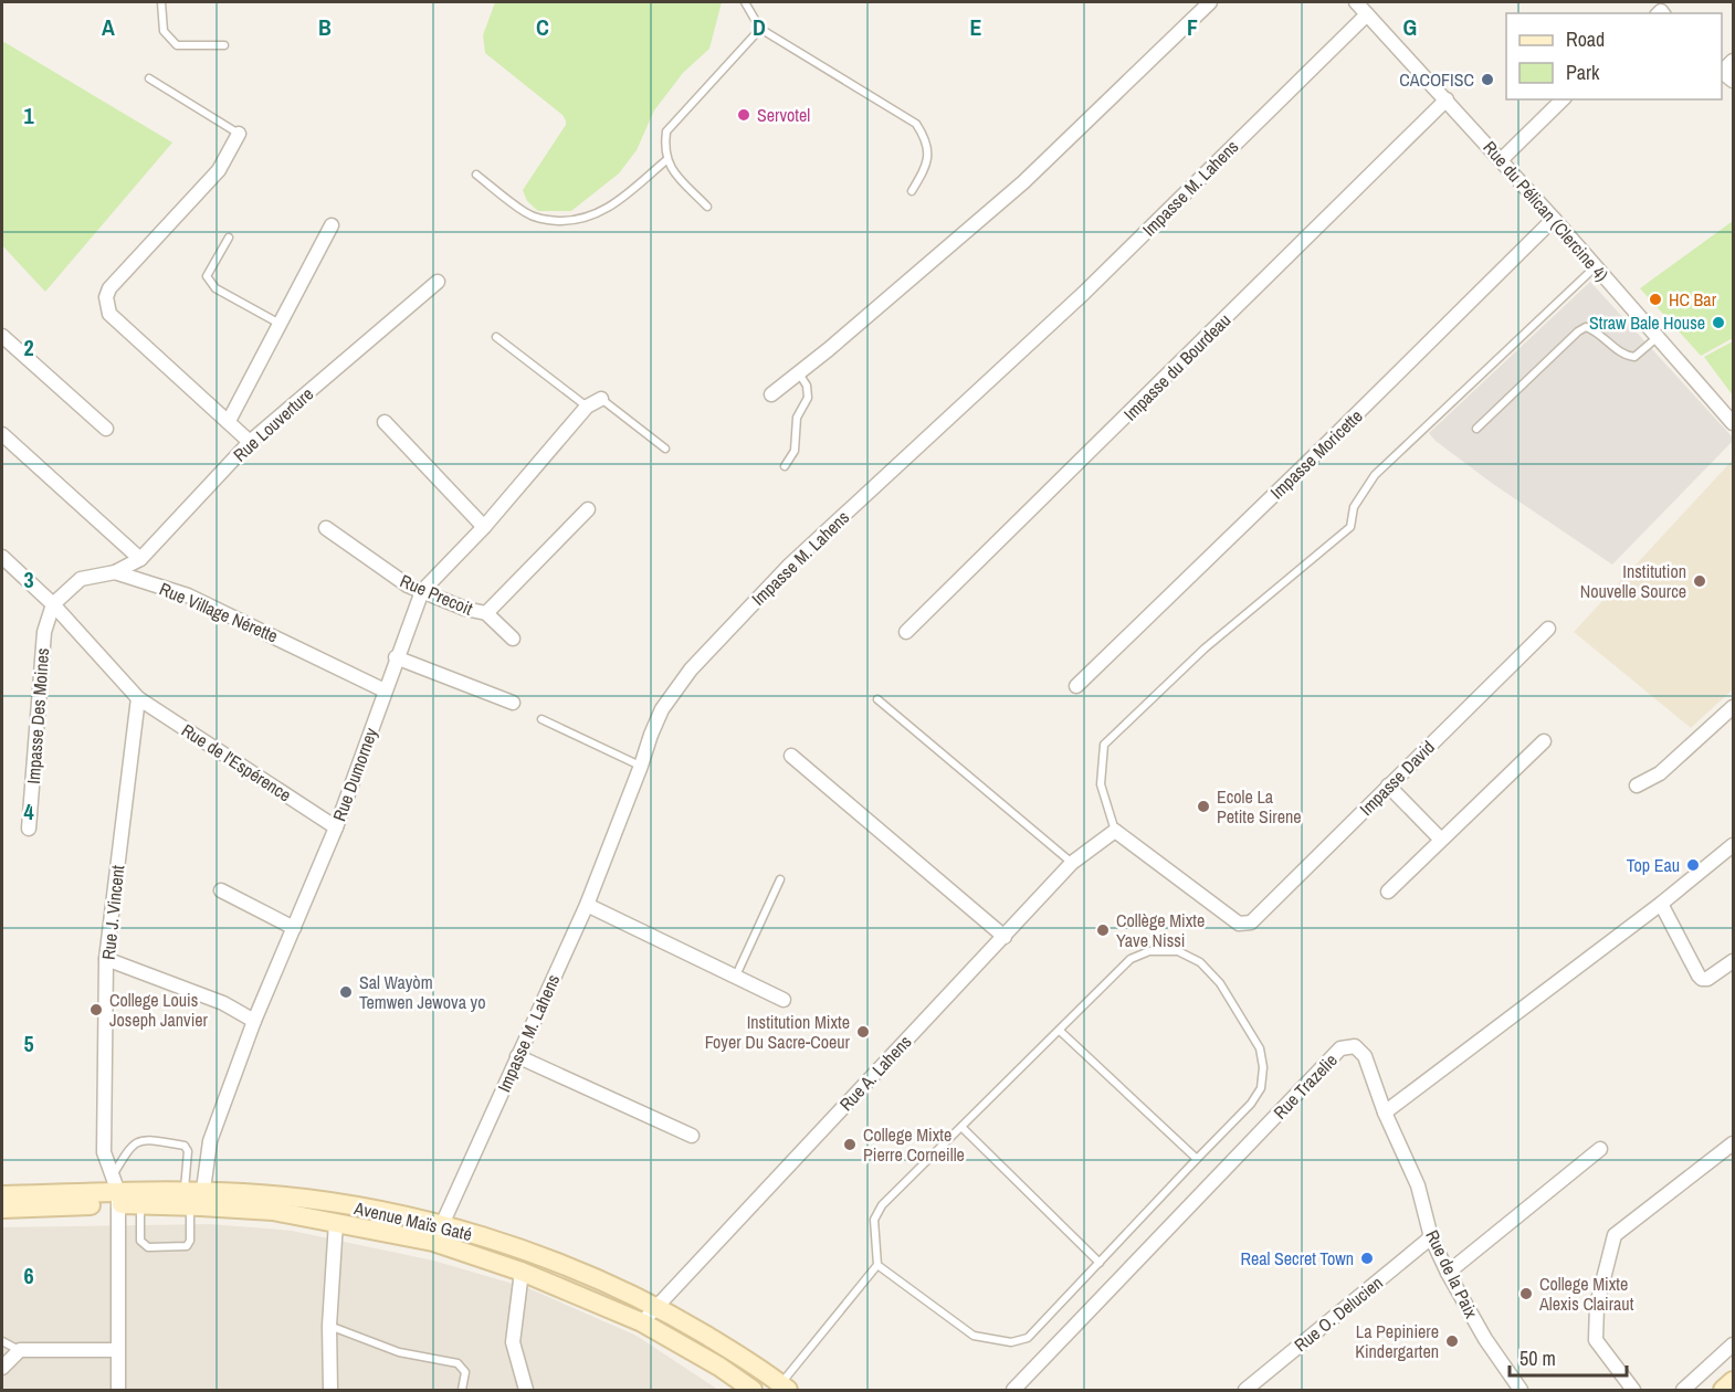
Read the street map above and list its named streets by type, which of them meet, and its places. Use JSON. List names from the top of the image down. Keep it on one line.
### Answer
{"streets":{"main road":["Avenue Maïs Gaté"],"street":["Impasse M. Lahens","Rue du Pélican (Clercine 4)","Impasse du Bourdeau","Rue Louverture","Impasse Moricette","Rue Precoit","Rue Village Nérette","Impasse Des Moines","Rue de l'Espérence","Rue Dumorney","Impasse David","Rue J. Vincent","Rue A. Lahens","Rue Trazelie","Rue de la Paix","Rue O. Delucien"]},"crossings":[["Impasse M. Lahens","Rue du Pélican (Clercine 4)"],["Impasse M. Lahens","Avenue Maïs Gaté"],["Rue du Pélican (Clercine 4)","Impasse du Bourdeau"],["Rue du Pélican (Clercine 4)","Impasse Moricette"],["Rue Louverture","Rue Village Nérette"],["Rue Precoit","Rue Dumorney"],["Rue Village Nérette","Rue Dumorney"],["Impasse Des Moines","Rue de l'Espérence"],["Rue de l'Espérence","Rue Dumorney"],["Rue de l'Espérence","Rue J. Vincent"],["Rue Dumorney","Avenue Maïs Gaté"],["Impasse David","Rue A. Lahens"],["Rue J. Vincent","Avenue Maïs Gaté"],["Rue A. Lahens","Avenue Maïs Gaté"],["Rue Trazelie","Rue de la Paix"],["Rue de la Paix","Rue O. Delucien"]],"places":["CACOFISC","Servotel","HC Bar","Straw Bale House","Institution Nouvelle Source","Ecole La Petite Sirene","Top Eau","Collège Mixte Yave Nissi","Sal Wayòm Temwen Jewova yo","College Louis Joseph Janvier","Institution Mixte Foyer Du Sacre-Coeur","College Mixte Pierre Corneille","Real Secret Town","College Mixte Alexis Clairaut","La Pepiniere Kindergarten"],"legend":["Road","Park"],"scale_bar":"50 m","grid":{"columns":["A","B","C","D","E","F","G"],"rows":["1","2","3","4","5","6"]}}
